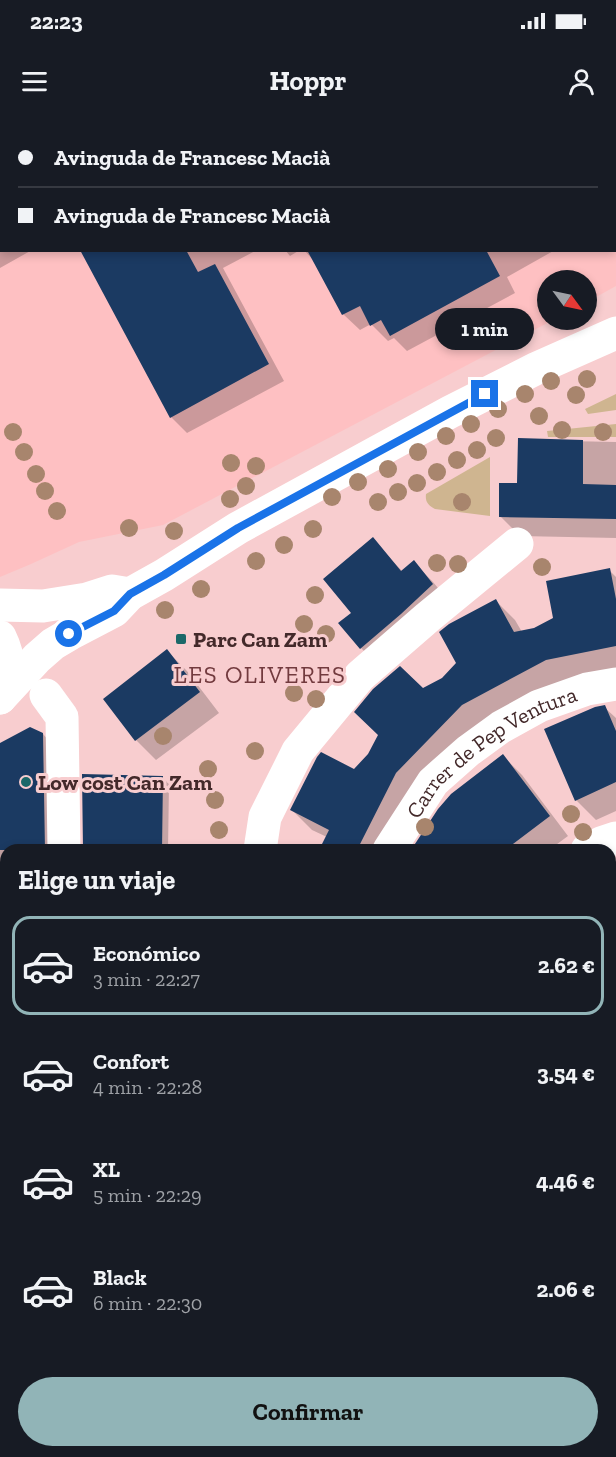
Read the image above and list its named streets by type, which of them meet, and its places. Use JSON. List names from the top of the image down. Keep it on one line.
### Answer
{"streets":{"street":["Carrer de Pep Ventura"]},"districts":["LES OLIVERES"],"places":{"transit":["Parc Can Zam"],"other":["Low cost Can Zam"]},"north":"bottom right","page":{"status":"22:23","header":"Hoppr","banner":["Avinguda de Francesc Macià","Avinguda de Francesc Macià"],"bubble":"1 min","heading":"Elige un viaje","list":[{"name":"Económico","note":"3 min · 22:27","value":"2.62 €"},{"name":"Confort","note":"4 min · 22:28","value":"3.54 €"},{"name":"XL","note":"5 min · 22:29","value":"4.46 €"},{"name":"Black","note":"6 min · 22:30","value":"2.06 €"}],"buttons":"Confirmar"}}
